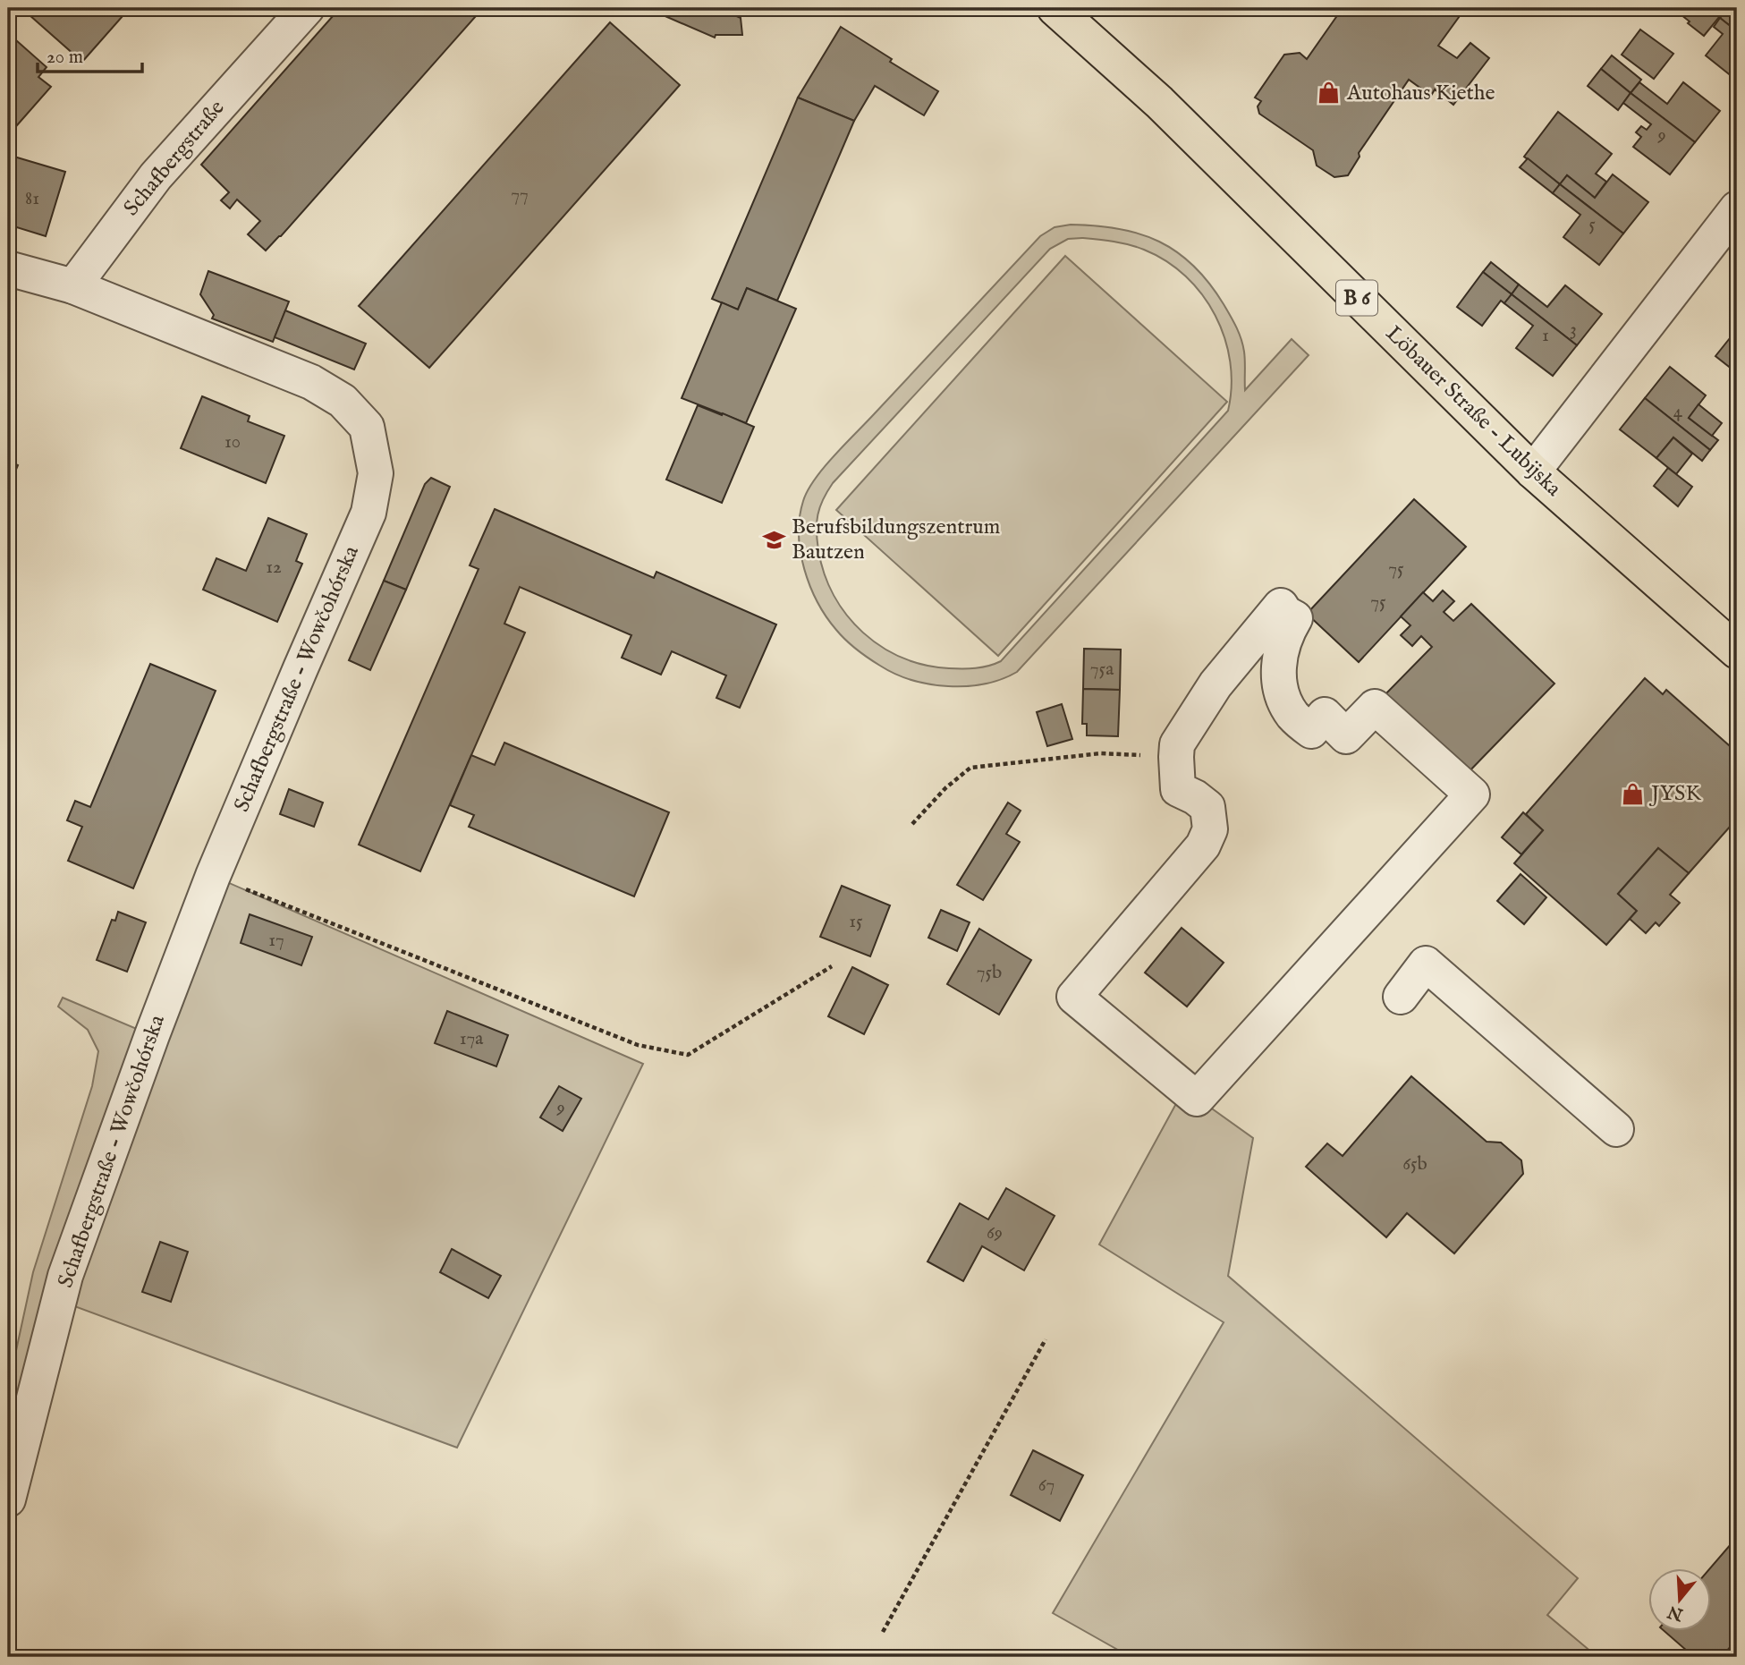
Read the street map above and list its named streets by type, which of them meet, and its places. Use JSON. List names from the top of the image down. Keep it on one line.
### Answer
{"streets":{"main road":["B 6","Löbauer Straße - Lubijska"],"street":["Schafbergstraße","Schafbergstraße - Wowčohórska"]},"crossings":[["Schafbergstraße","Schafbergstraße - Wowčohórska"]],"places":{"shop":["Autohaus Kiethe","JYSK"],"school or university":["Berufsbildungszentrum Bautzen"]},"house_numbers":["9","77","81","5","3","1","4","10","12","75","75","75a","15","17","75b","17a","9","65b","69","67"],"scale_bar":"20 m","north":"bottom"}
